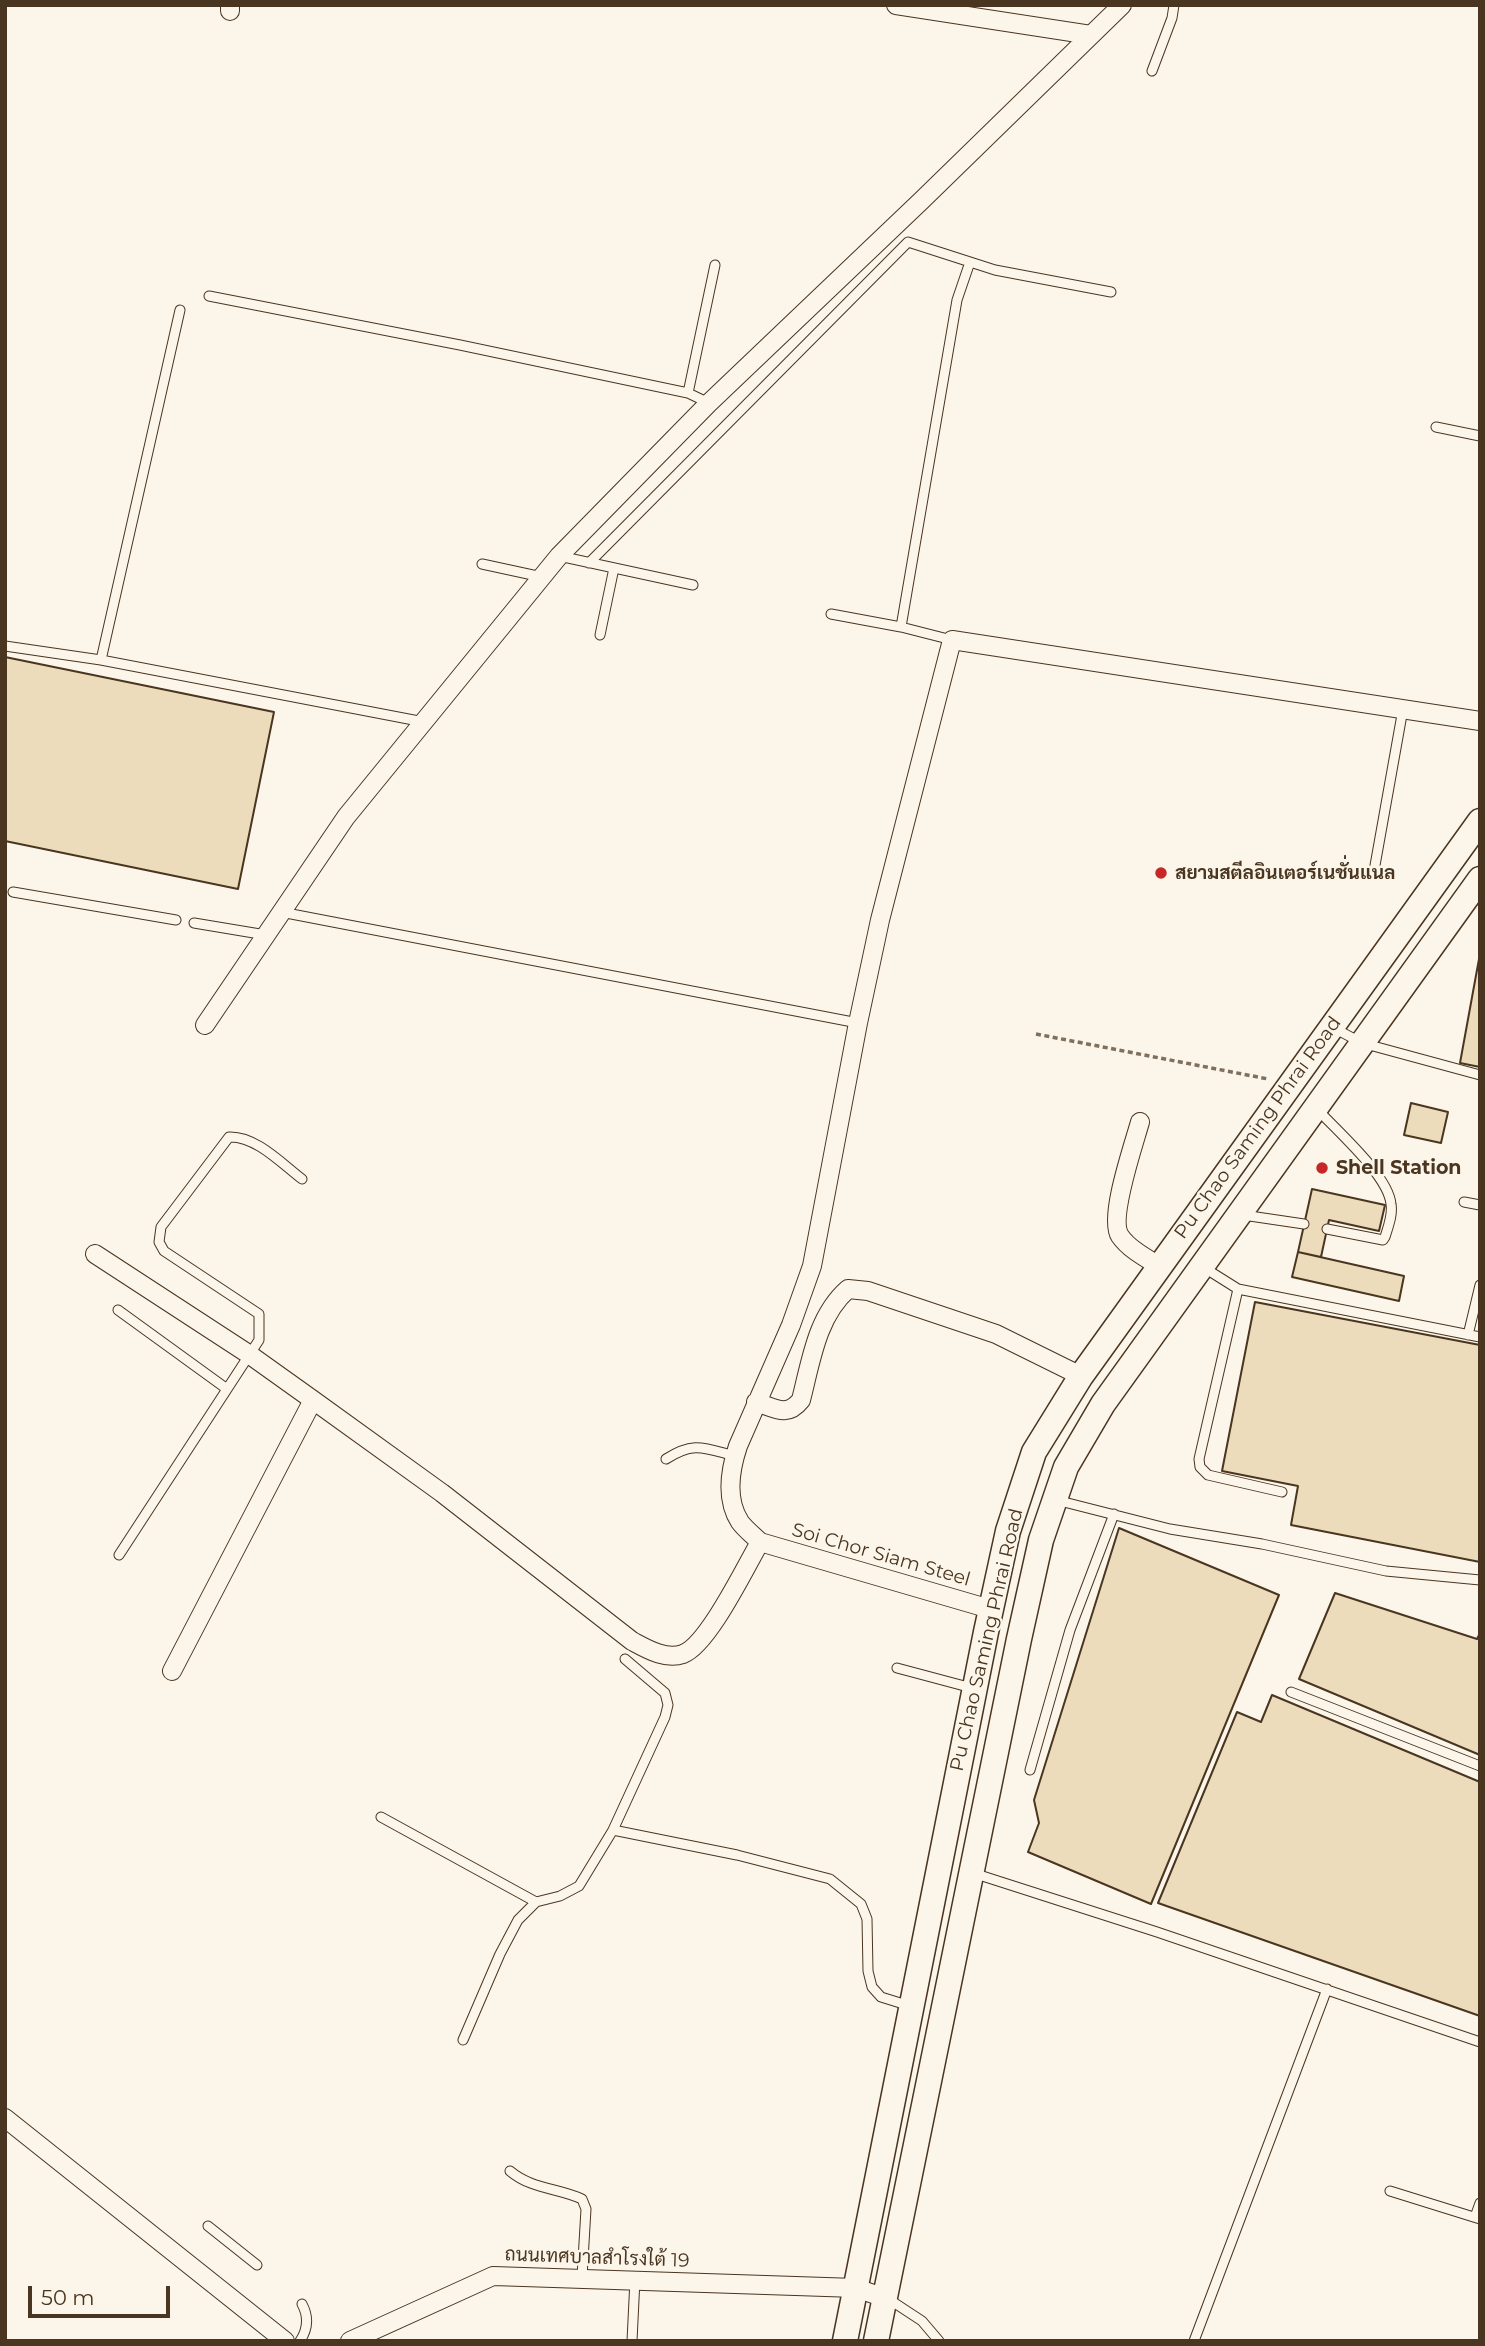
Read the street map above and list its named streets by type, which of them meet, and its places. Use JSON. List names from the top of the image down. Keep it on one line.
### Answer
{"streets":{"main road":["Pu Chao Saming Phrai Road"],"street":["Soi Chor Siam Steel","ถนนเทศบาลสำโรงใต้ 19"]},"crossings":[["Pu Chao Saming Phrai Road","Soi Chor Siam Steel"],["Pu Chao Saming Phrai Road","ถนนเทศบาลสำโรงใต้ 19"]],"places":["สยามสตีลอินเตอร์เนชั่นแนล","Shell Station"],"scale_bar":"50 m"}
